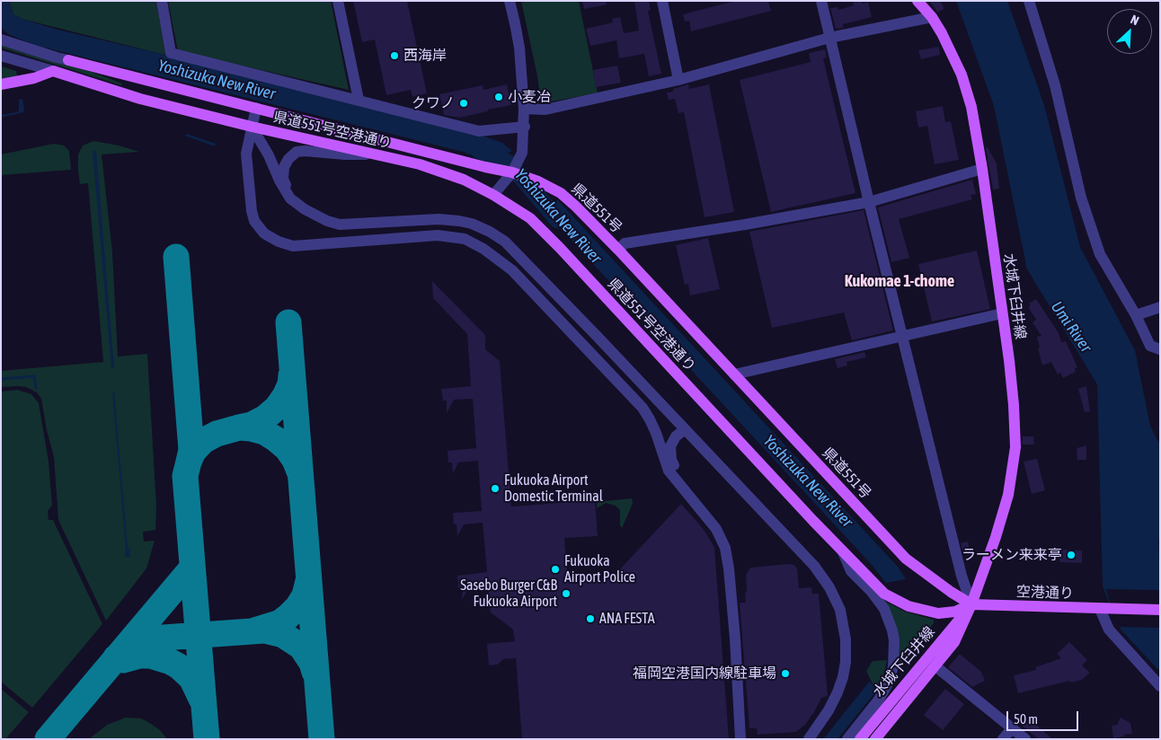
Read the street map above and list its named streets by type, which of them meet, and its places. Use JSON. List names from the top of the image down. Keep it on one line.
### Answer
{"streets":{"main road":["県道551号空港通り","県道551号","水城下臼井線","空港通り"]},"crossings":[["県道551号空港通り","県道551号"],["県道551号空港通り","水城下臼井線"],["県道551号空港通り","空港通り"],["県道551号","水城下臼井線"],["県道551号","空港通り"],["水城下臼井線","空港通り"]],"districts":["Kukomae 1-chome"],"water":["Yoshizuka New River","Umi River"],"places":["西海岸","小麦冶","クワノ","Fukuoka Airport Domestic Terminal","ラーメン来来亭","Fukuoka Airport Police","Sasebo Burger C&B Fukuoka Airport","ANA FESTA","福岡空港国内線駐車場"],"scale_bar":"50 m","north":"top right"}
